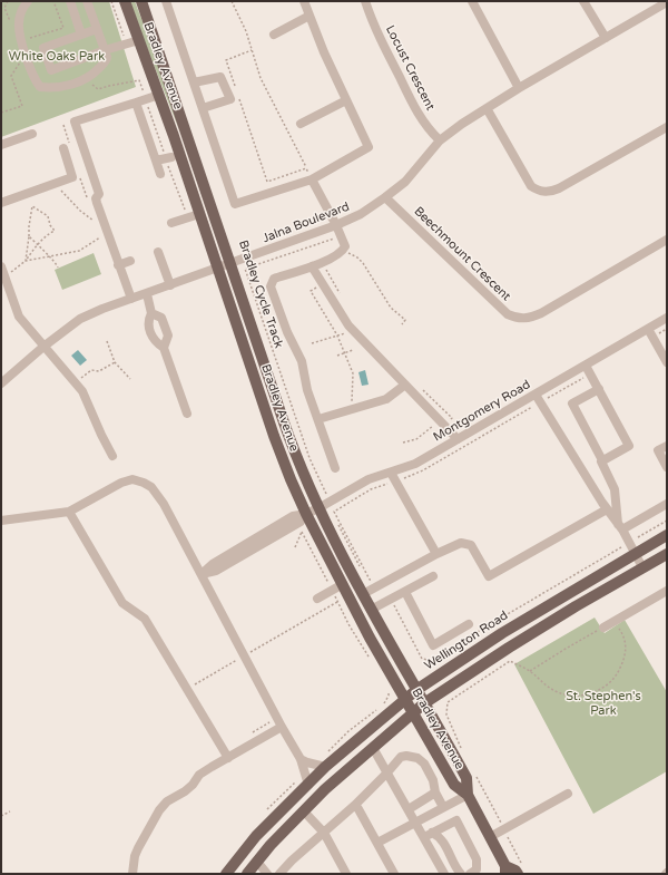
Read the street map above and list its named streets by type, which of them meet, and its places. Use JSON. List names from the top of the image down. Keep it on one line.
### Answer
{"streets":{"main road":["Bradley Avenue","Wellington Road"],"street":["Locust Crescent","Jalna Boulevard","Beechmount Crescent","Montgomery Road"],"path":["Bradley Cycle Track"]},"crossings":[["Bradley Avenue","Jalna Boulevard"],["Bradley Avenue","Bradley Cycle Track"],["Bradley Avenue","Montgomery Road"],["Bradley Avenue","Wellington Road"],["Locust Crescent","Jalna Boulevard"],["Jalna Boulevard","Beechmount Crescent"],["Jalna Boulevard","Bradley Cycle Track"],["Bradley Cycle Track","Montgomery Road"]],"parks":["White Oaks Park","St. Stephen's Park"]}
